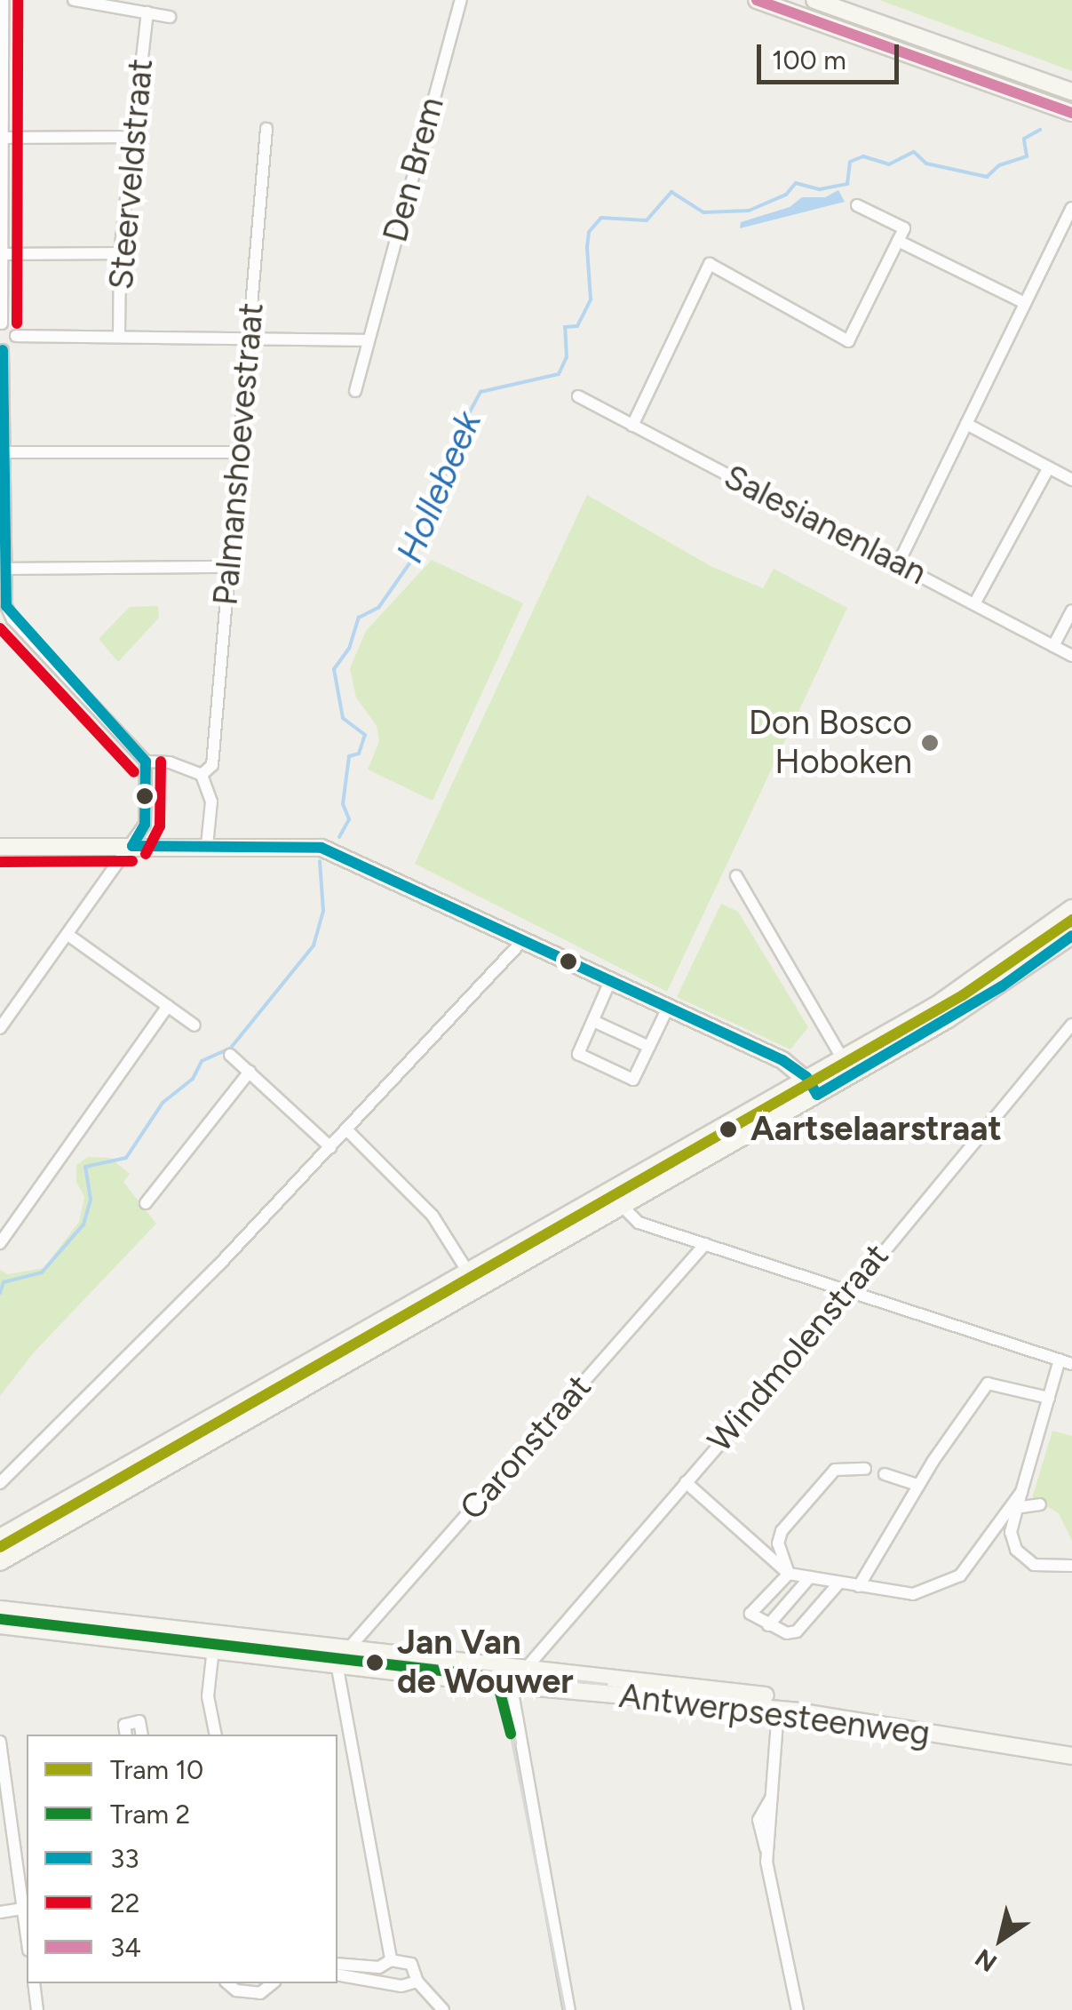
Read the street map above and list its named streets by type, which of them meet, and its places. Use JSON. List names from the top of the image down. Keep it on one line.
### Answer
{"streets":{"main road":["Antwerpsesteenweg"],"street":["Den Brem","Steerveldstraat","Palmanshoevestraat","Salesianenlaan","Windmolenstraat","Caronstraat"]},"crossings":[["Windmolenstraat","Antwerpsesteenweg"],["Caronstraat","Antwerpsesteenweg"]],"water":["Hollebeek"],"places":["Don Bosco Hoboken","Aartselaarstraat","Jan Van de Wouwer"],"lines":["transit line 22","transit line 34","transit line 33","tram line 10","tram line 2"],"legend":["Tram 10","Tram 2","33","22","34"],"scale_bar":"100 m","north":"bottom left"}
